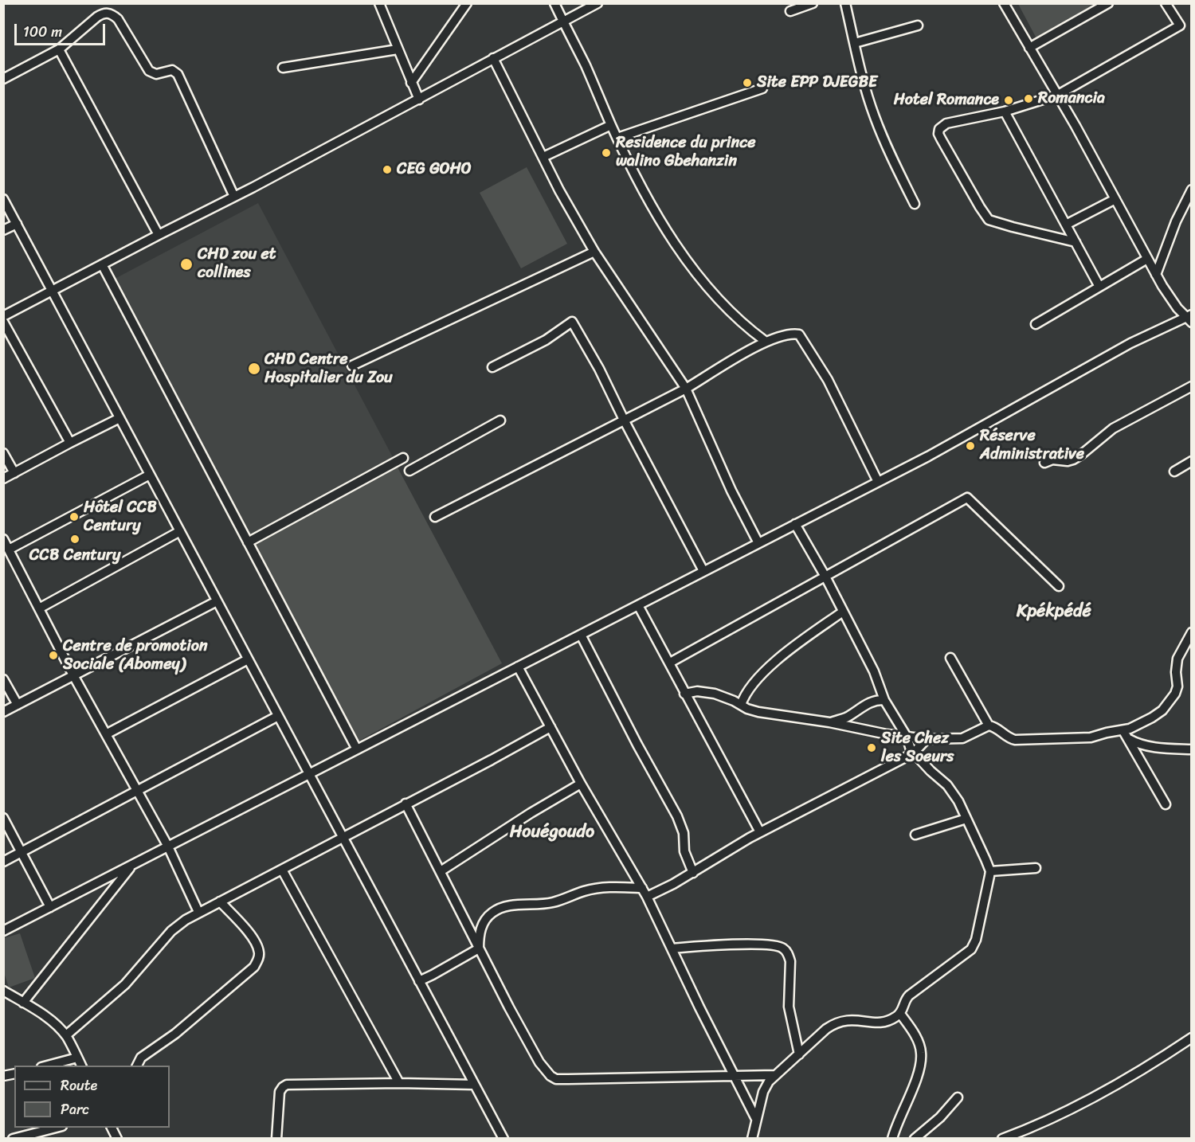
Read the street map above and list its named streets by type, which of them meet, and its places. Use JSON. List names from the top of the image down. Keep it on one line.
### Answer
{"districts":["Kpékpédé","Houégoudo"],"places":["Site EPP DJEGBE","Romancia","Hotel Romance","Residence du prince walino Gbehanzin","CEG GOHO","CHD zou et collines","CHD Centre Hospitalier du Zou","Réserve Administrative","Hôtel CCB Century","CCB Century","Centre de promotion Sociale (Abomey)","Site Chez les Soeurs"],"legend":["Route","Parc"],"scale_bar":"100 m"}
